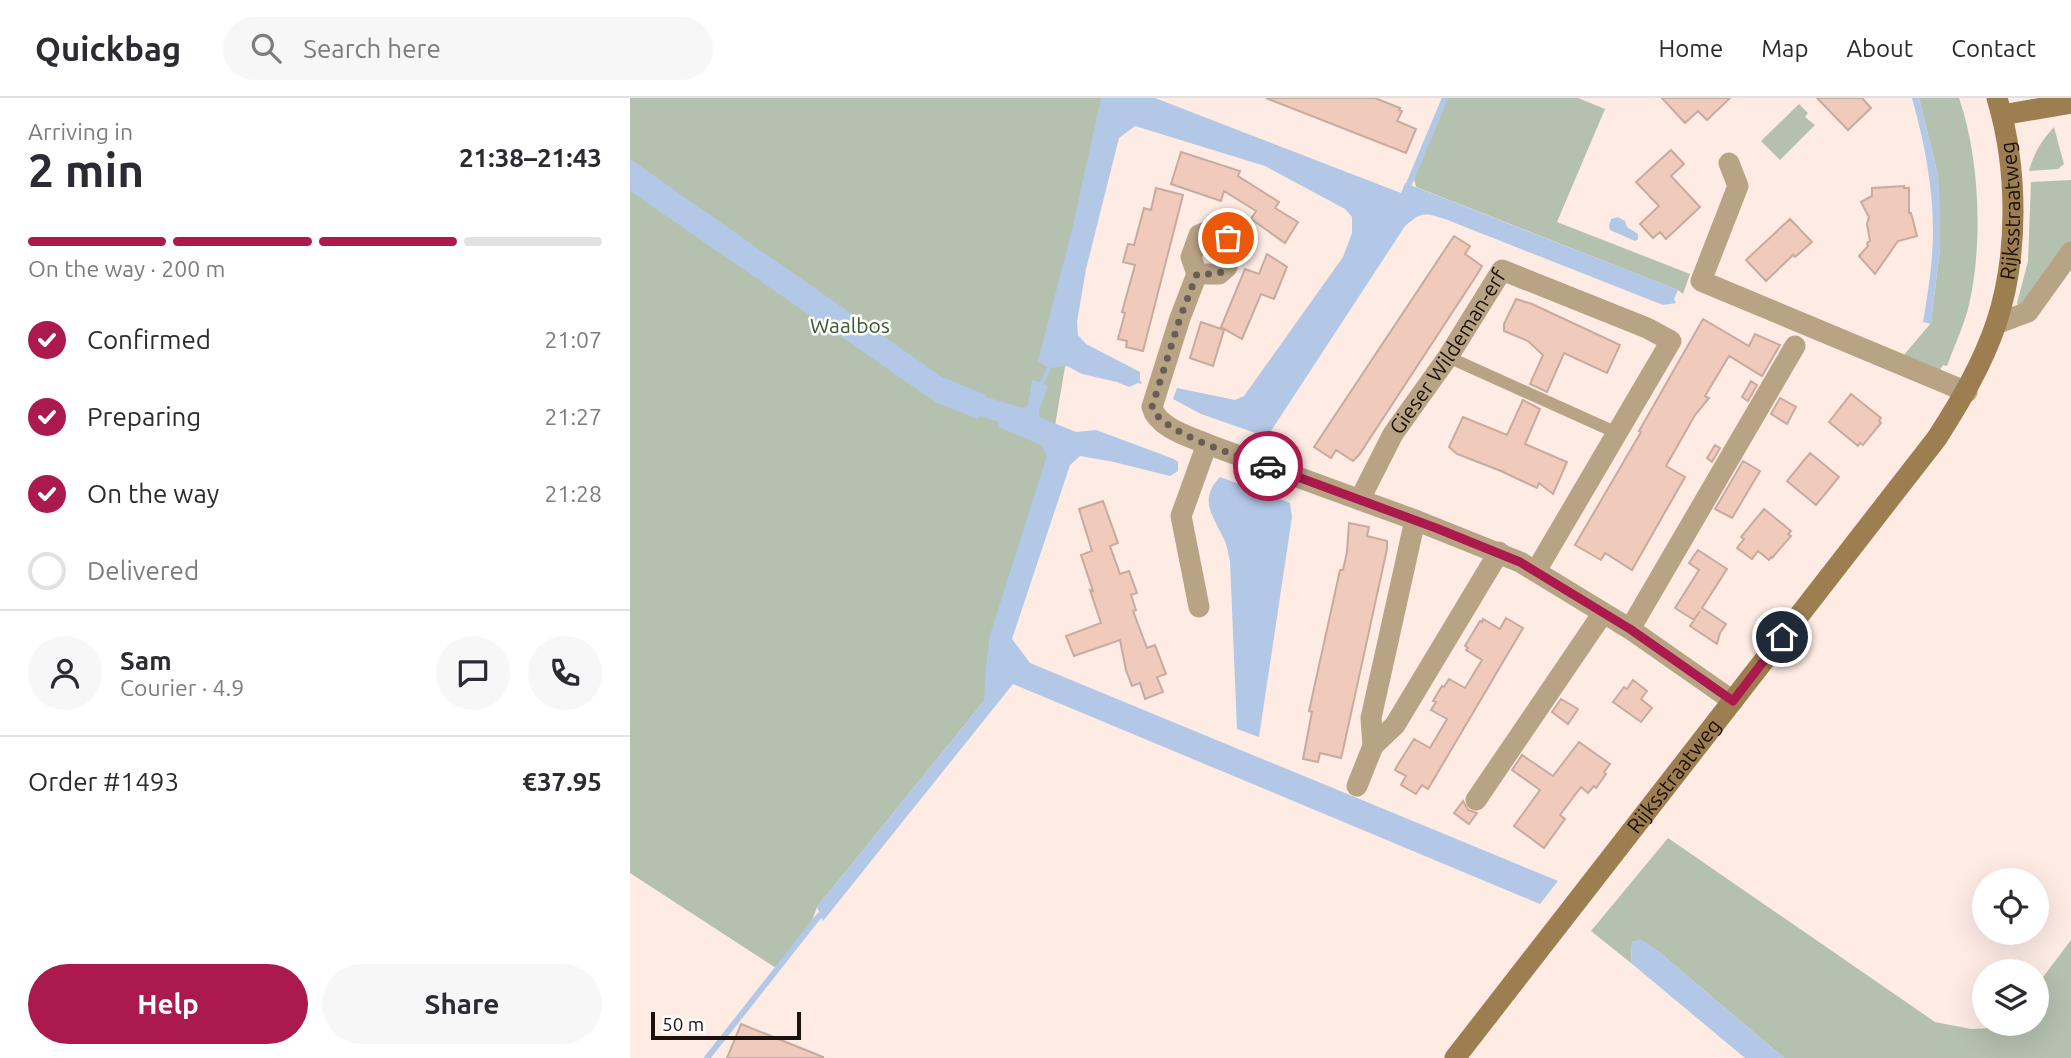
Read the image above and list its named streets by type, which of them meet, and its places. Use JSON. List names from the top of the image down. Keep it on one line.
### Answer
{"streets":{"street":["Rijksstraatweg","Gieser Wildeman-erf"]},"parks":["Waalbos"],"scale_bar":"50 m","page":{"header":"Quickbag","search":"Search here","nav":["Home","Map","About","Contact"],"heading":["2 min","Arriving in","21:38–21:43"],"panel":["Sam","Courier · 4.9","Order #1493","€37.95"],"bar":"On the way · 200 m","list":[["Confirmed","21:07"],["Preparing","21:27"],["On the way","21:28"],"Delivered"],"buttons":["Help","Share"],"scale":"50 m"}}
